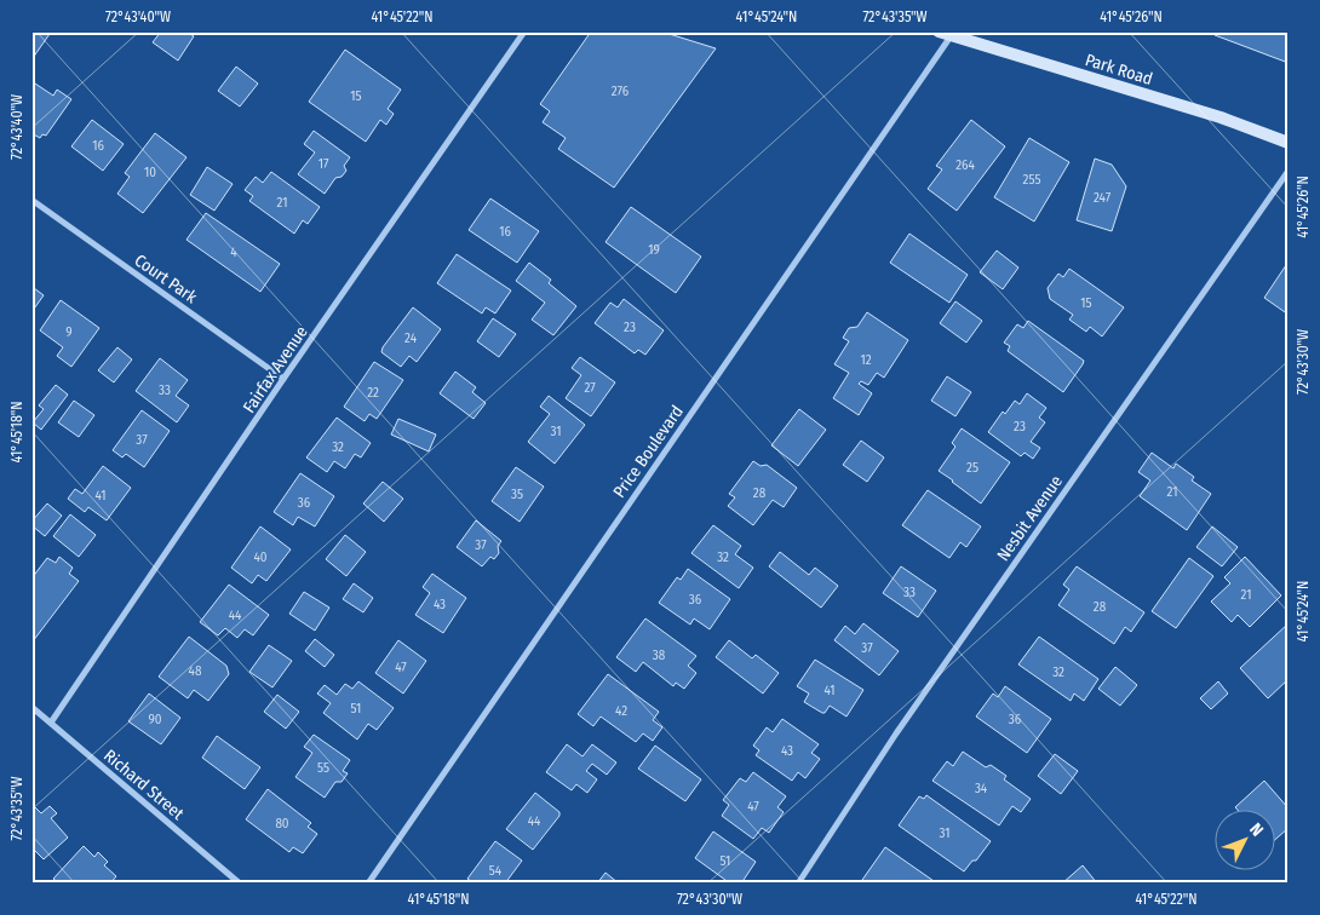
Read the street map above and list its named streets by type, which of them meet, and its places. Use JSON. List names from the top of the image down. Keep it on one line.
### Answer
{"streets":{"main road":["Park Road"],"street":["Court Park","Fairfax Avenue","Price Boulevard","Nesbit Avenue","Richard Street"]},"crossings":[["Park Road","Price Boulevard"],["Court Park","Fairfax Avenue"],["Fairfax Avenue","Richard Street"]],"house_numbers":["276","15","16","17","264","10","255","247","21","16","19","4","15","23","9","24","12","27","33","22","23","31","37","32","25","21","28","35","41","36","37","40","32","33","21","36","43","28","44","37","38","47","48","32","41","51","42","90","36","43","55","34","47","44","80","31","51","54"],"north":"top right","coordinates":["72°43'40\"W","41°45'22\"N","41°45'24\"N","72°43'35\"W","41°45'26\"N","72°43'30\"W","41°45'18\"N"]}
